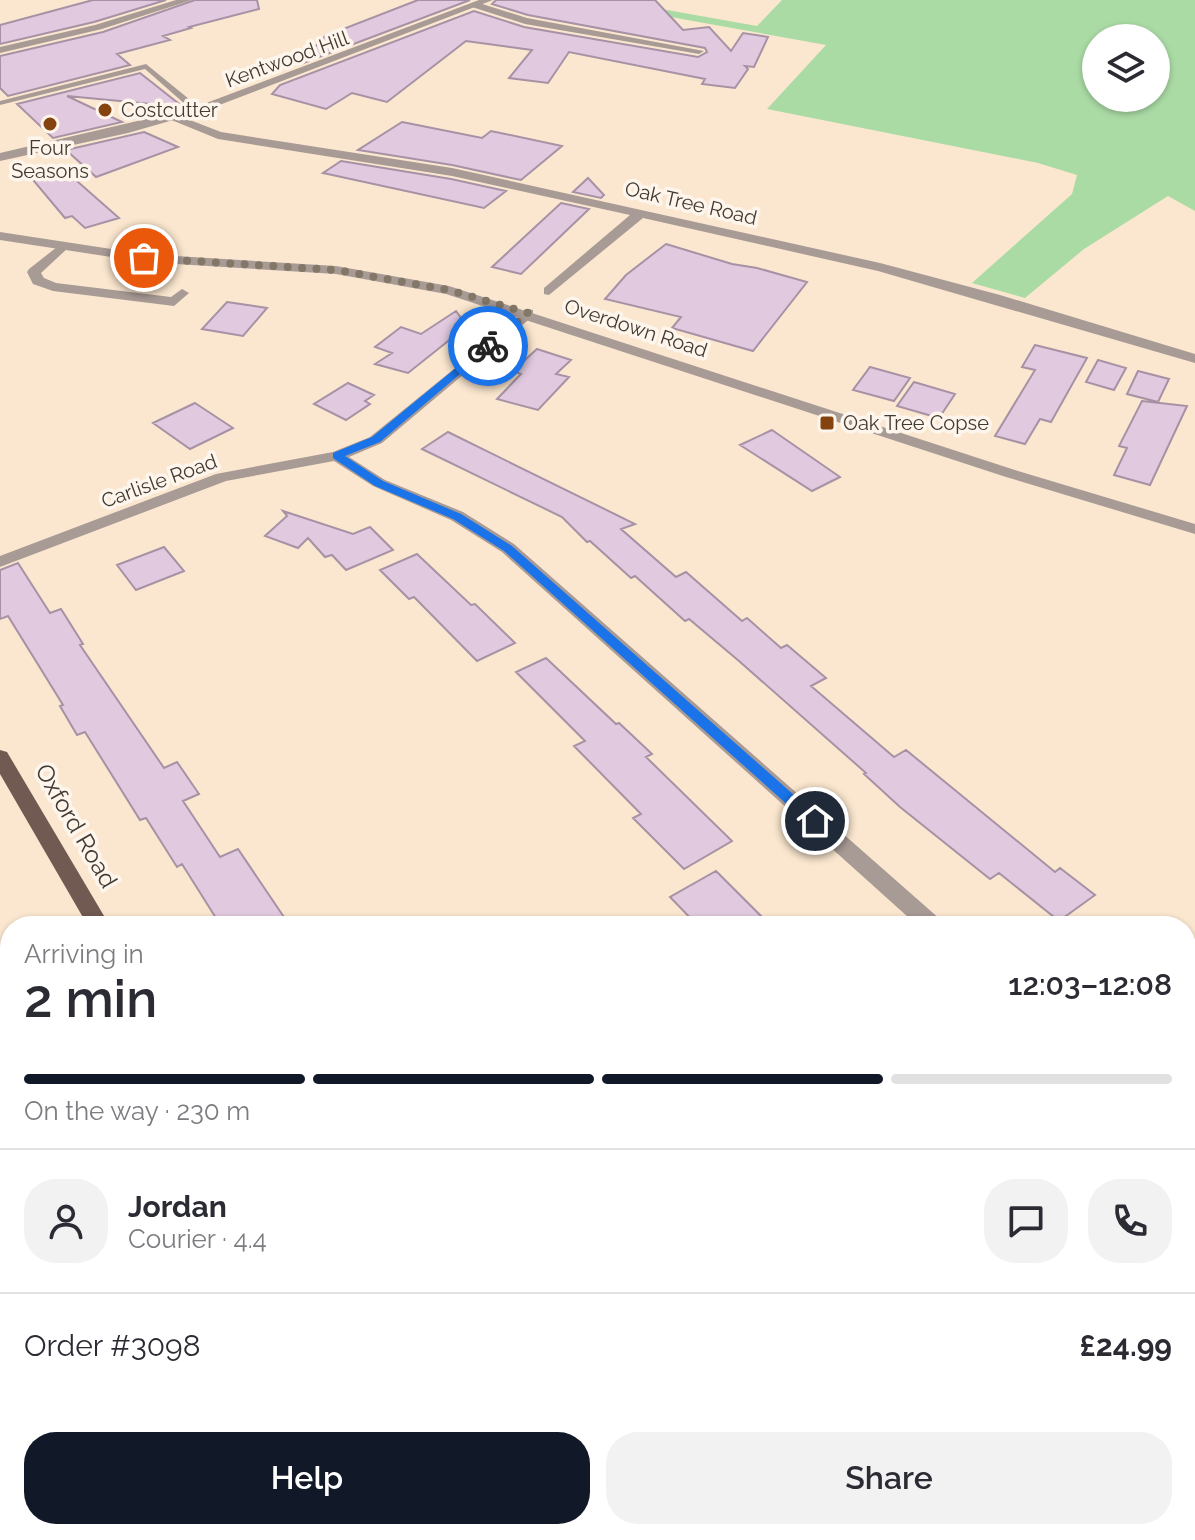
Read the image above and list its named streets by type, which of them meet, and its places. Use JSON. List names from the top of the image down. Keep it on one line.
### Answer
{"streets":{"main road":["Oxford Road"],"street":["Kentwood Hill","Oak Tree Road","Overdown Road","Carlisle Road"]},"crossings":[["Kentwood Hill","Oak Tree Road"],["Overdown Road","Carlisle Road"]],"places":{"other":["Costcutter","Four Seasons"],"transit":["Oak Tree Copse"]},"page":{"heading":["2 min","Arriving in","12:03–12:08"],"panel":["Jordan","Courier · 4.4","Order #3098","£24.99"],"bar":"On the way · 230 m","buttons":["Help","Share"]}}
